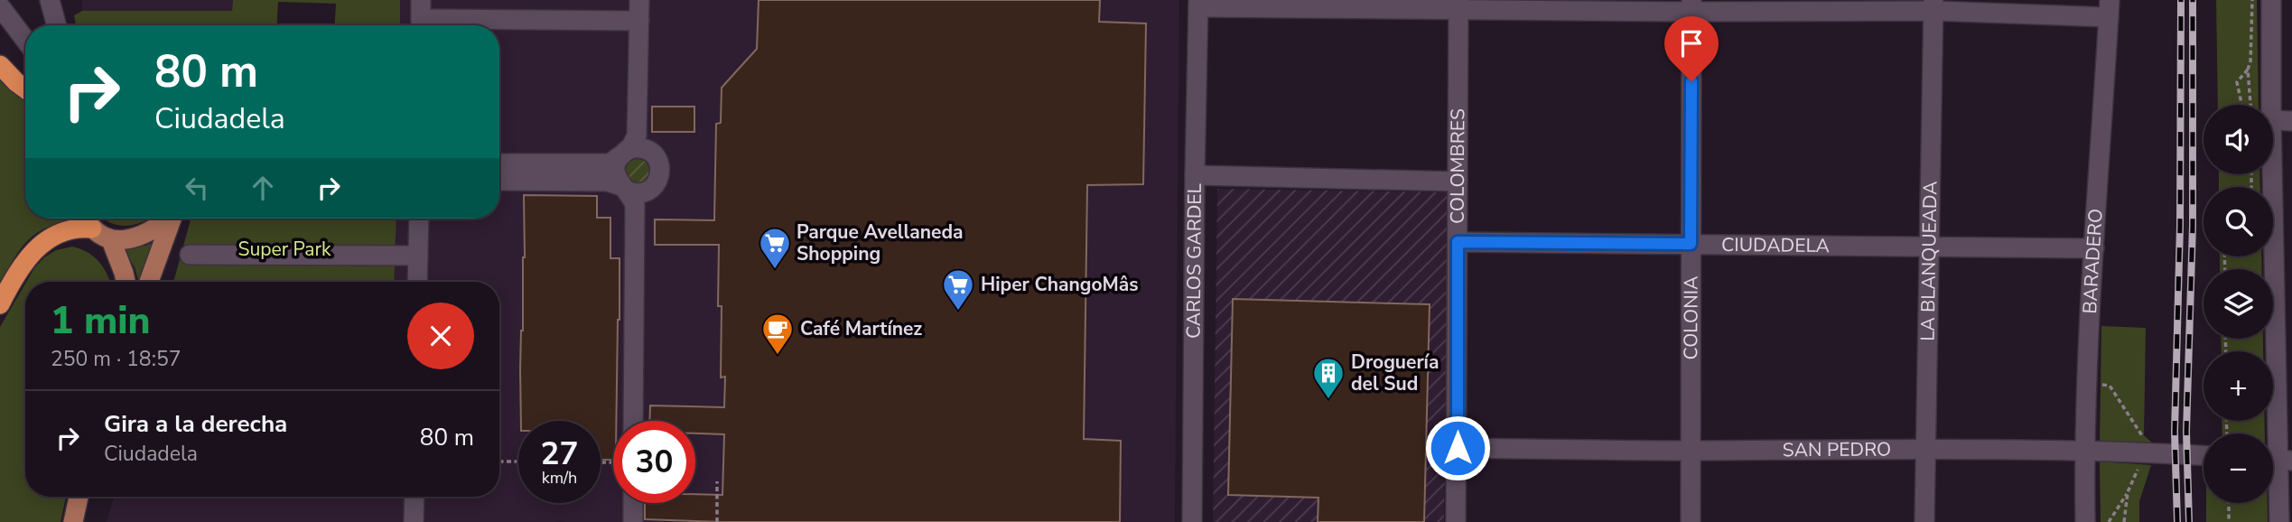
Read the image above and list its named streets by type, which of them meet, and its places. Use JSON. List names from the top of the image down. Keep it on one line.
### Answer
{"streets":{"street":["COLOMBRES","CIUDADELA","CARLOS GARDEL","LA BLANQUEADA","BARADERO","COLONIA","SAN PEDRO"]},"crossings":[["COLOMBRES","CIUDADELA"],["COLOMBRES","SAN PEDRO"],["CIUDADELA","LA BLANQUEADA"],["CIUDADELA","BARADERO"],["CIUDADELA","COLONIA"],["LA BLANQUEADA","SAN PEDRO"],["BARADERO","SAN PEDRO"],["COLONIA","SAN PEDRO"]],"parks":["Super Park"],"places":{"supermarket":["Parque Avellaneda Shopping","Hiper ChangoMâs"],"cafe":["Café Martínez"],"building":["Droguería del Sud"]},"page":{"turn":["80 m","Ciudadela"],"map_buttons":["+","−"],"heading":["1 min","250 m · 18:57"],"list":[{"name":"Gira a la derecha","note":"Ciudadela","value":"80 m"}],"speed":"27 km/h","limit":"30"}}
